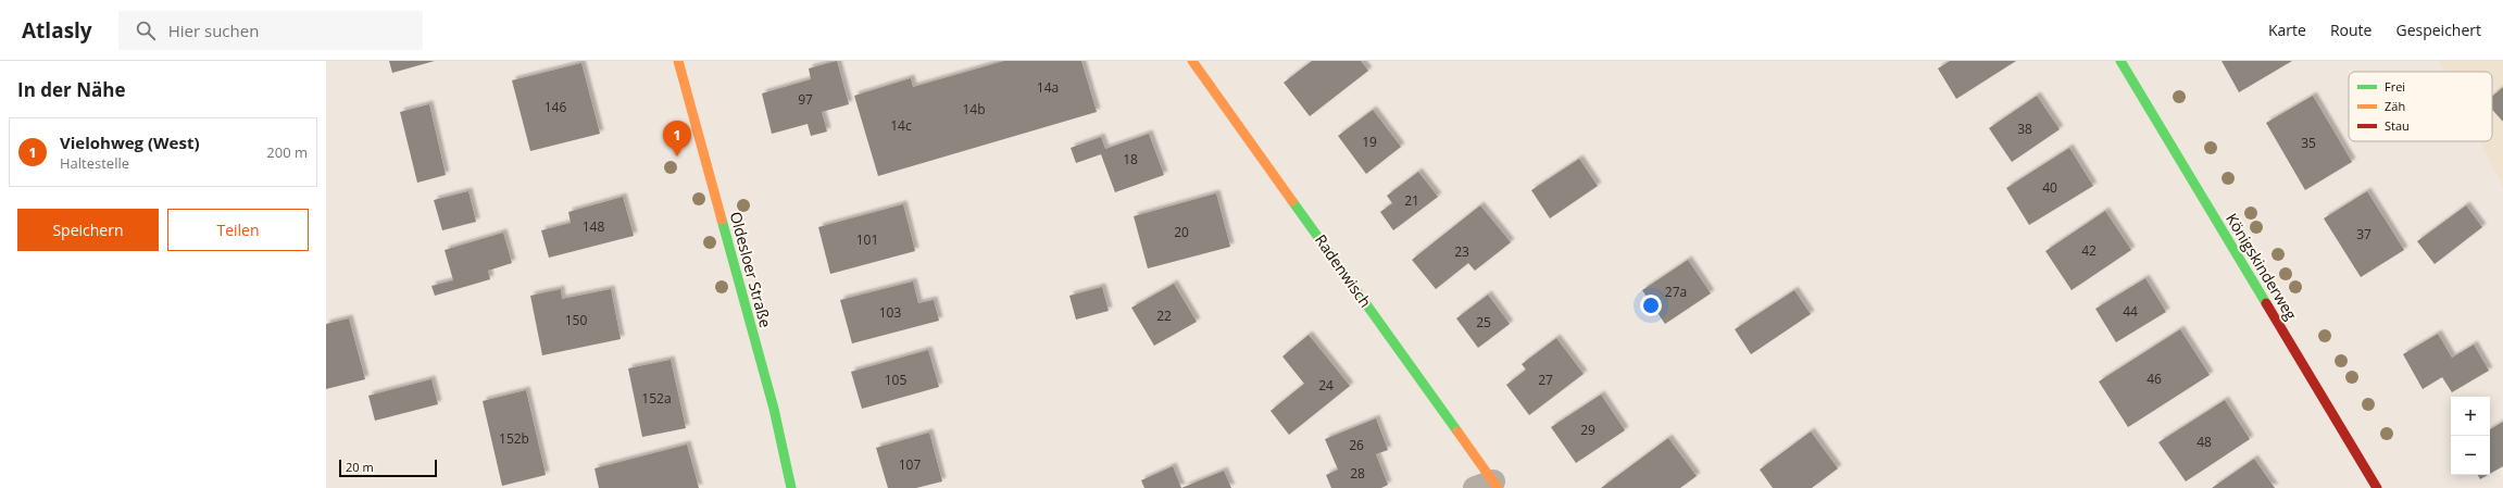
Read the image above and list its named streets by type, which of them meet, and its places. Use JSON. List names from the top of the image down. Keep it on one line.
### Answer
{"streets":{"street":["Königskinderweg","Oldesloer Straße","Radenwisch"]},"house_numbers":["14a","97","146","14b","14c","38","19","35","18","40","21","148","20","37","101","42","23","27a","44","103","22","150","25","46","105","27","24","152a","29","152b","48","26","107","28"],"legend":["Frei","Zäh","Stau"],"scale_bar":"20 m","page":{"header":"Atlasly","search":"Hier suchen","nav":["Karte","Route","Gespeichert"],"heading":"In der Nähe","list":[{"mark":"1","name":"Vielohweg (West)","note":"Haltestelle","value":"200 m"}],"pins":"1","buttons":["Speichern","Teilen"],"map_buttons":["+","−"],"scale":"20 m"}}
